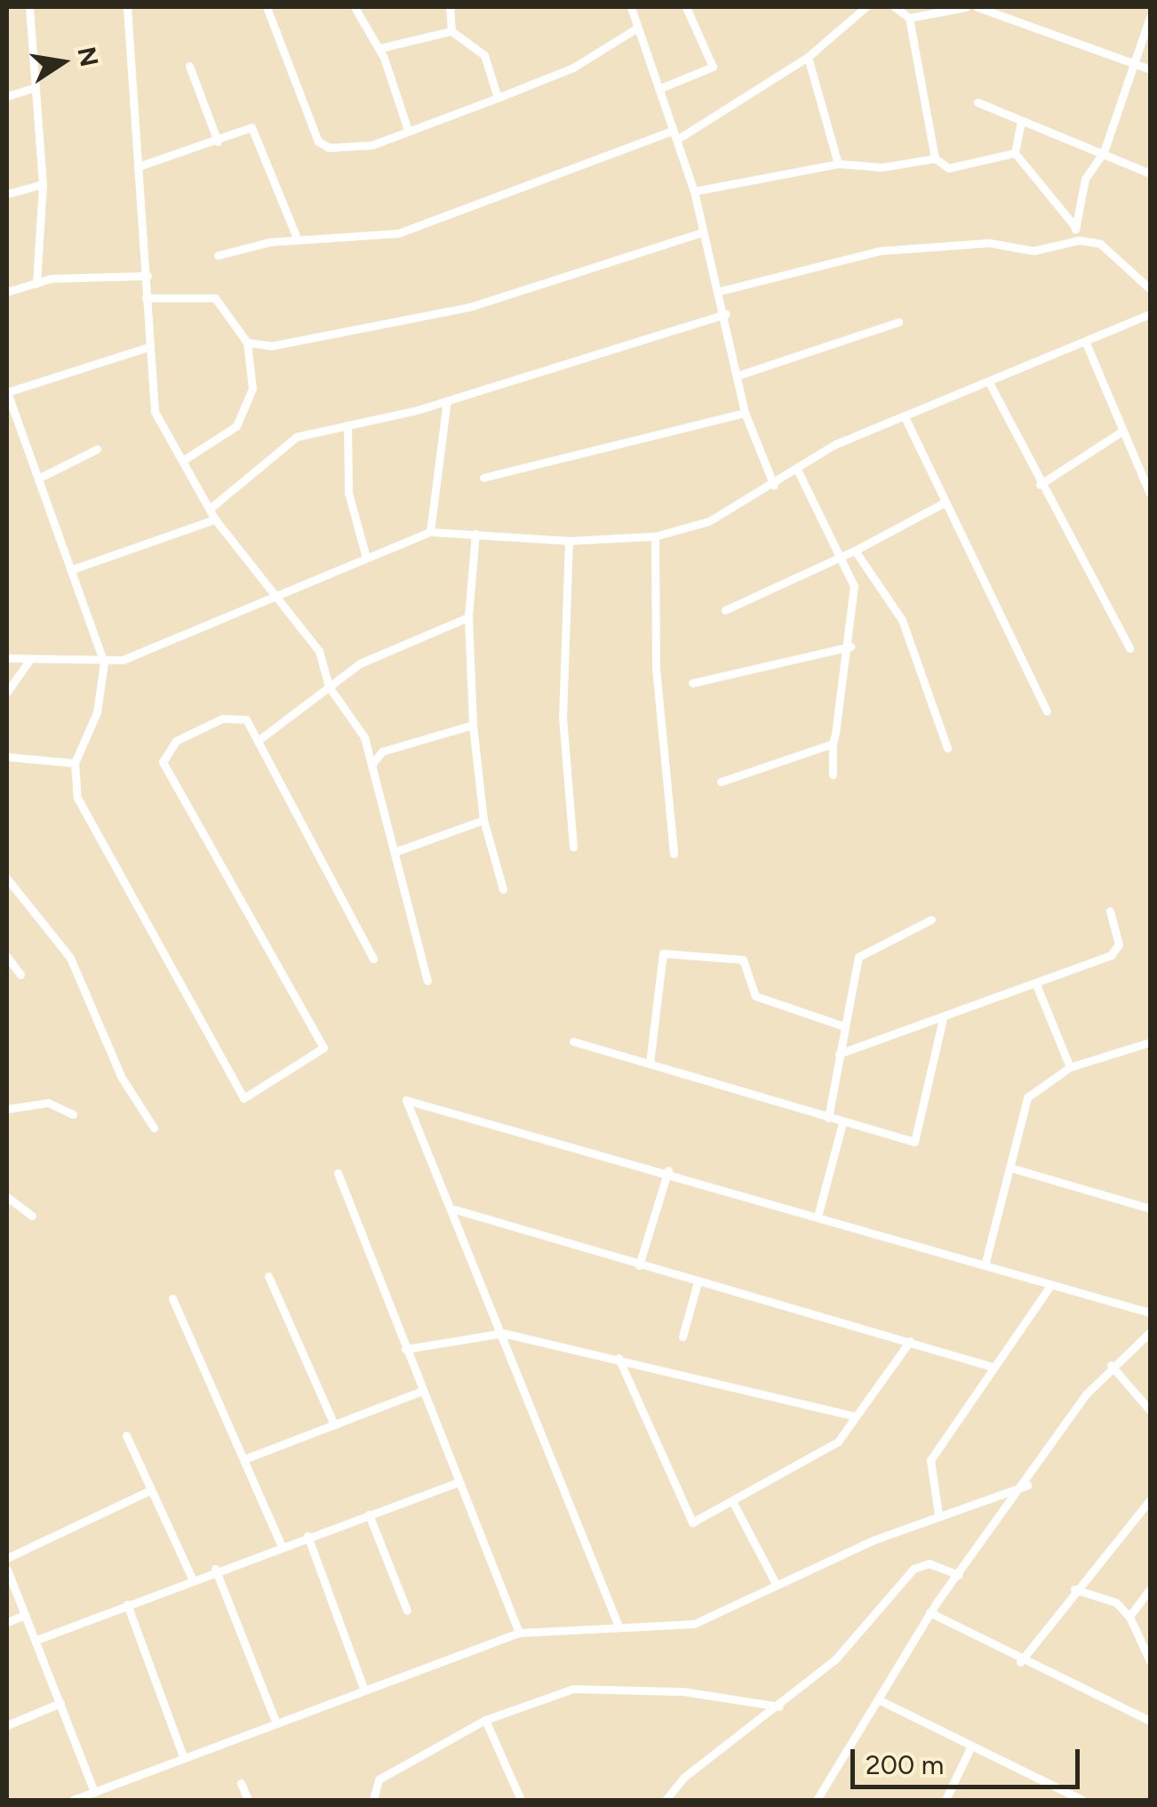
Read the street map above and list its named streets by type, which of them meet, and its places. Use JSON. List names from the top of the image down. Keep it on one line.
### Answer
{"scale_bar":"200 m","north":"right"}
